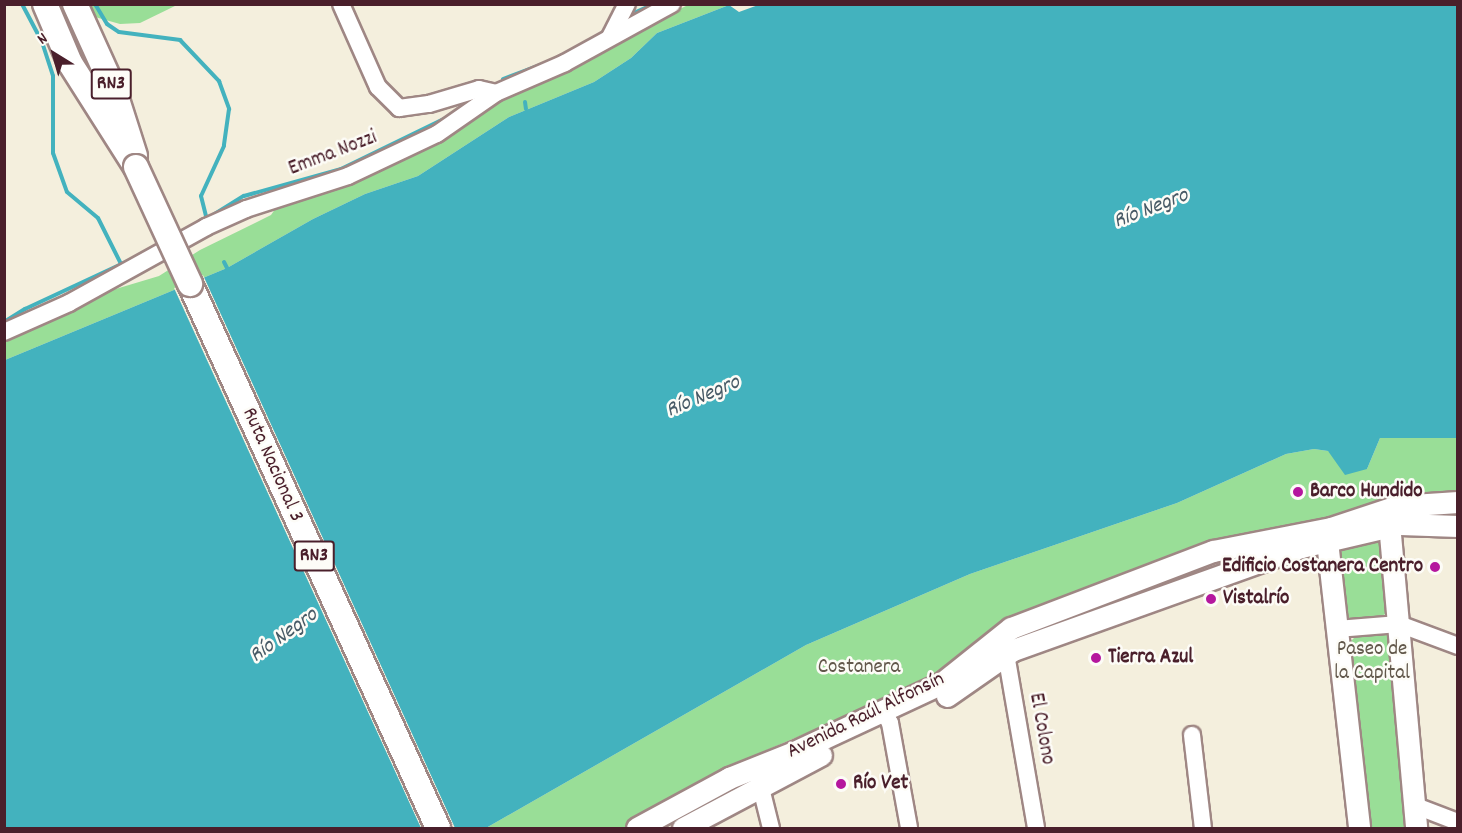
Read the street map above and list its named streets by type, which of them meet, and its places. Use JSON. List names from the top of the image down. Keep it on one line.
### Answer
{"streets":{"highway":["RN3","Ruta Nacional 3"],"main road":["Avenida Raúl Alfonsín"],"street":["Emma Nozzi","El Colono"]},"crossings":[["RN3","Ruta Nacional 3"],["Avenida Raúl Alfonsín","El Colono"]],"water":["Río Negro"],"parks":["Paseo de la Capital","Costanera"],"places":["Barco Hundido","Edificio Costanera Centro","Vistalrío","Tierra Azul","Río Vet"],"north":"top left"}
